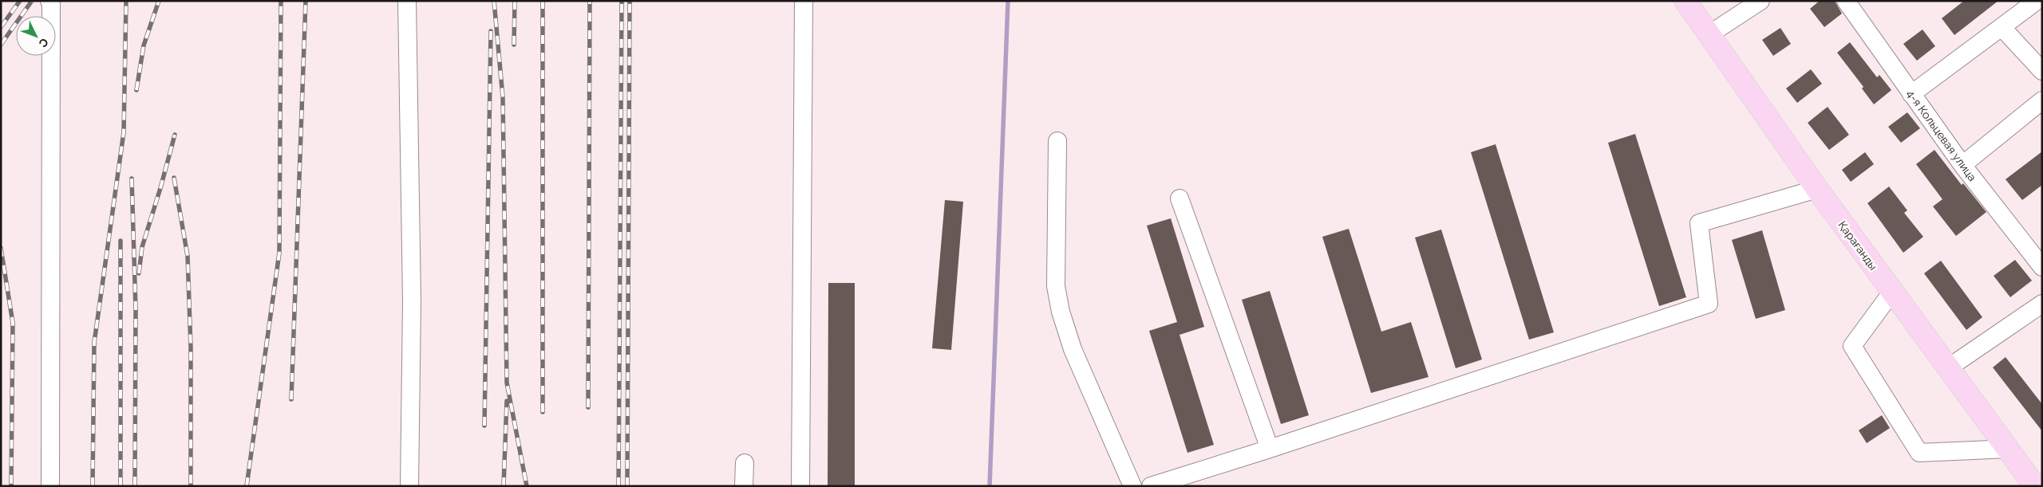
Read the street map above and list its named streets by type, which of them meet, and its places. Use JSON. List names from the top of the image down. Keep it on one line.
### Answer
{"streets":{"main road":["Қарағанды"],"street":["4-я Кольцевая улица"]},"north":"bottom right"}
